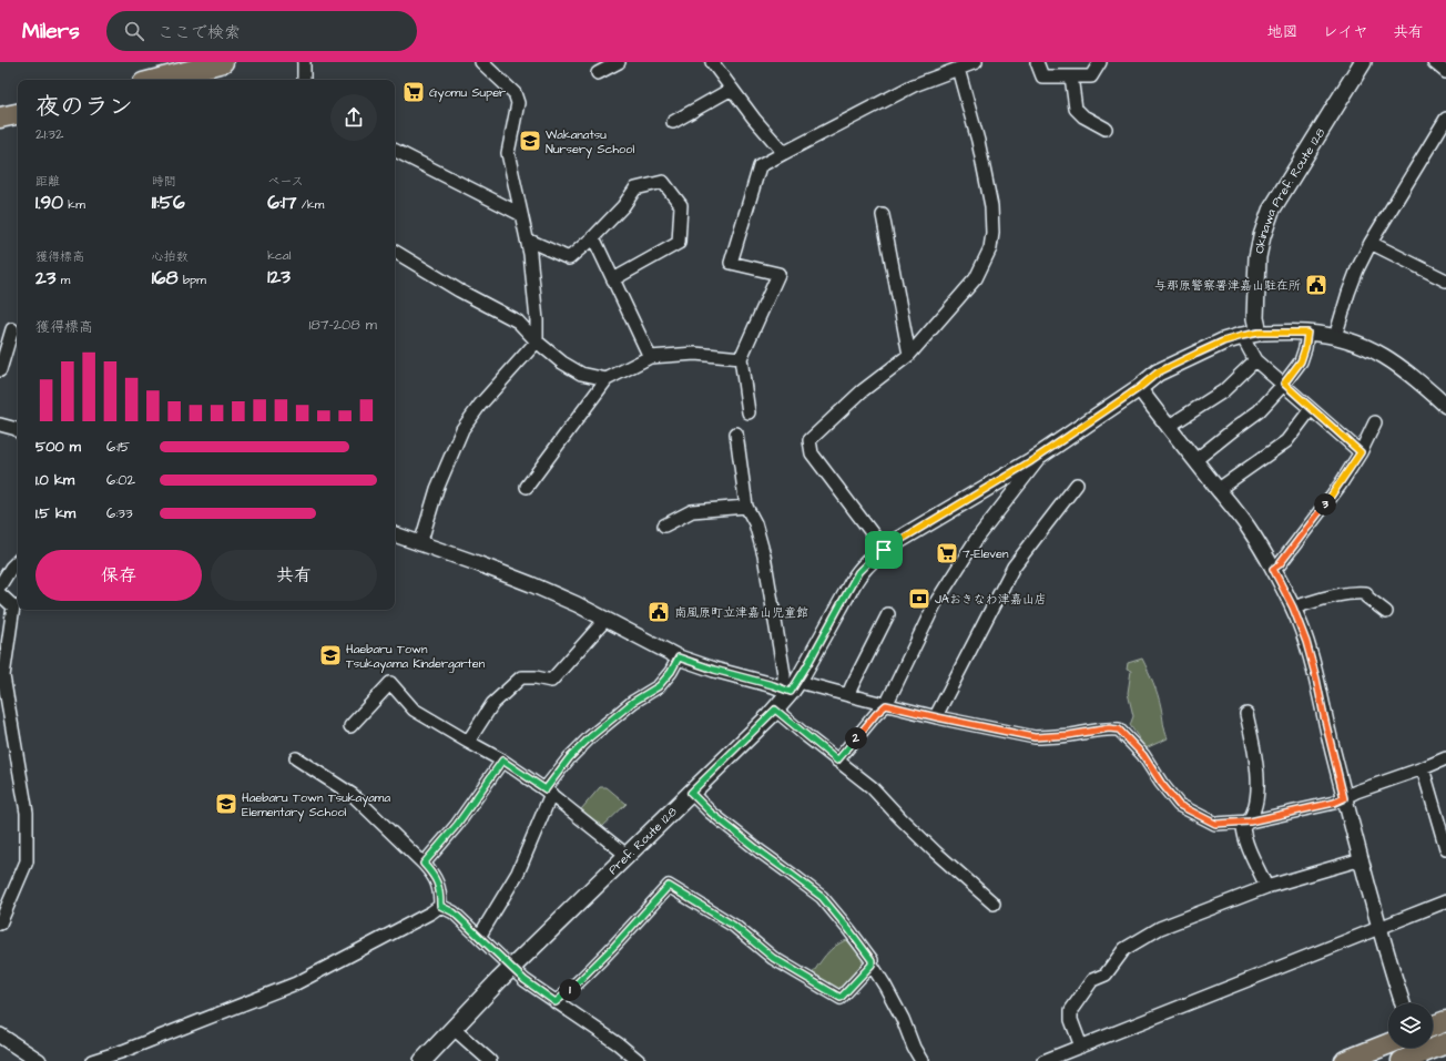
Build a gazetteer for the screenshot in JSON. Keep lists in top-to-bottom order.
{
  "streets": {
    "main road": ["Okinawa Pref. Route 128", "Pref. Route 128"]
  },
  "crossings": [
    ["Okinawa Pref. Route 128", "Pref. Route 128"]
  ],
  "places": {
    "supermarket": ["Gyomu Super", "7-Eleven"],
    "school or university": ["Wakanatsu Nursery School", "Haebaru Town Tsukayama Kindergarten", "Haebaru Town Tsukayama Elementary School"],
    "public building": ["与那原警察署津嘉山駐在所", "南風原町立津嘉山児童館"],
    "bank": ["JAおきなわ津嘉山店"]
  },
  "page": {
    "header": "Milers",
    "search": "ここで検索",
    "nav": ["地図", "レイヤ", "共有"],
    "heading": ["夜のラン", "21:32"],
    "stats": [
      ["距離", "1.90 km"],
      ["時間", "11:56"],
      ["ペース", "6:17 /km"],
      ["獲得標高", "23 m"],
      ["心拍数", "168 bpm"],
      ["kcal", "123"]
    ],
    "chart": ["獲得標高", "187–208 m"],
    "list": [
      {
        "name": "500 m",
        "note": "6:15"
      },
      {
        "name": "1.0 km",
        "note": "6:02"
      },
      {
        "name": "1.5 km",
        "note": "6:33"
      }
    ],
    "pins": ["3", "2", "1"],
    "buttons": ["保存", "共有"]
  }
}
